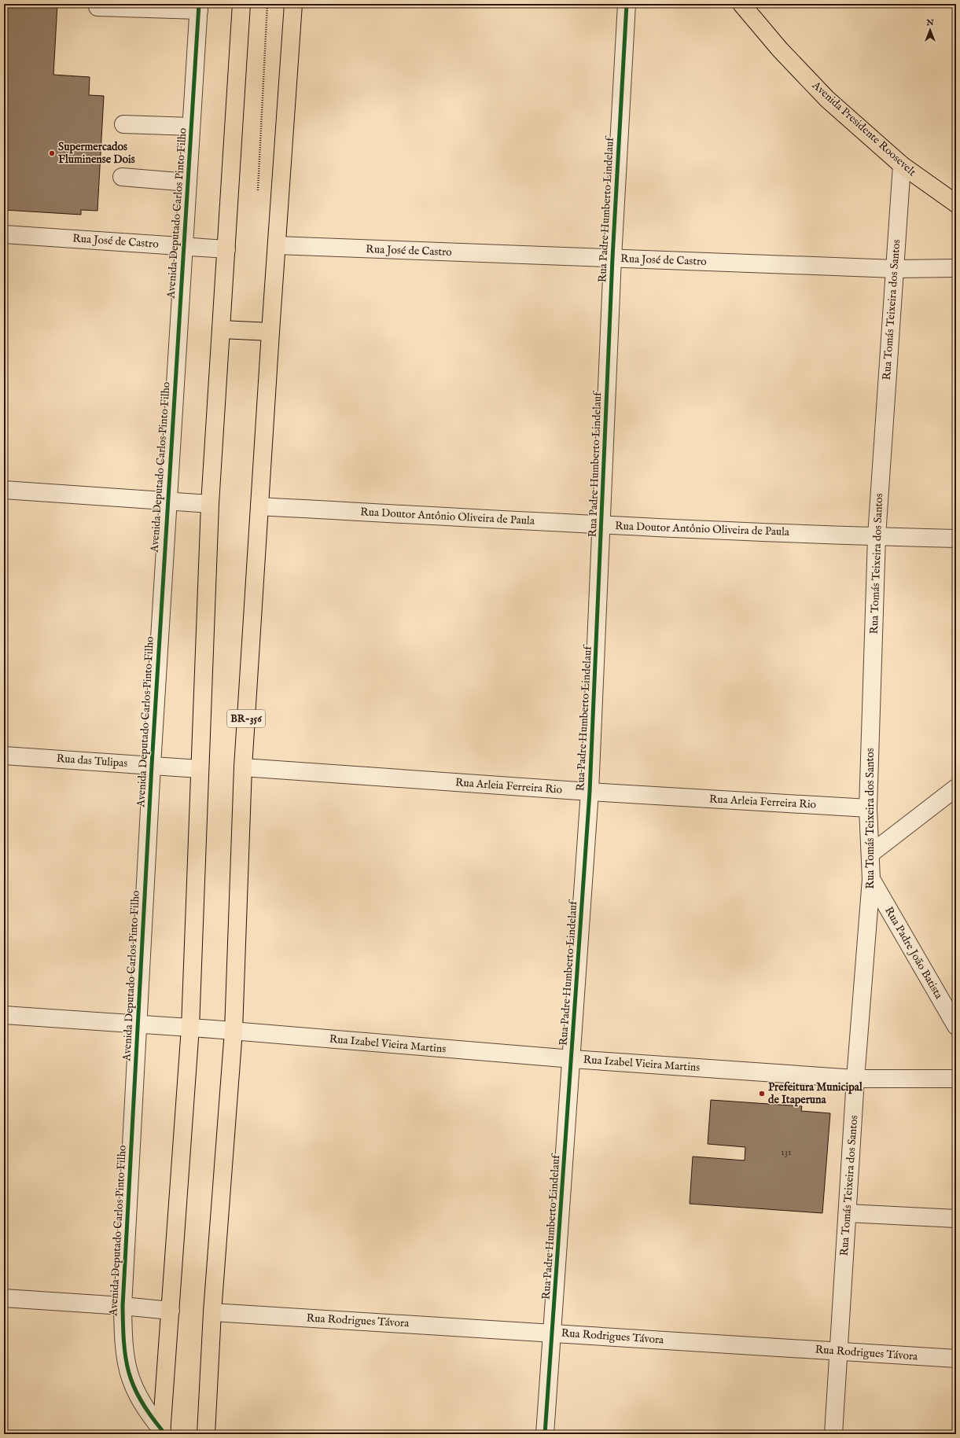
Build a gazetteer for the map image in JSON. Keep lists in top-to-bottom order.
{
  "streets": {
    "main road": ["Avenida Presidente Roosevelt", "Avenida Deputado Carlos Pinto Filho", "BR-356"],
    "street": [
      "Rua Padre Humberto Lindelauf",
      "Rua José de Castro",
      "Rua Tomás Teixeira dos Santos",
      "Rua Doutor Antônio Oliveira de Paula",
      "Rua das Tulipas",
      "Rua Arleia Ferreira Rio",
      "Rua Padre João Batista",
      "Rua Izabel Vieira Martins",
      "Rua Rodrigues Távora"
    ]
  },
  "crossings": [
    ["Avenida Presidente Roosevelt", "Rua Tomás Teixeira dos Santos"],
    ["Rua Padre Humberto Lindelauf", "Rua José de Castro"],
    ["Rua Padre Humberto Lindelauf", "Rua Doutor Antônio Oliveira de Paula"],
    ["Rua Padre Humberto Lindelauf", "Rua Arleia Ferreira Rio"],
    ["Rua Padre Humberto Lindelauf", "Rua Izabel Vieira Martins"],
    ["Rua Padre Humberto Lindelauf", "Rua Rodrigues Távora"],
    ["Avenida Deputado Carlos Pinto Filho", "Rua José de Castro"],
    ["Avenida Deputado Carlos Pinto Filho", "Rua das Tulipas"],
    ["Avenida Deputado Carlos Pinto Filho", "Rua Izabel Vieira Martins"],
    ["Rua José de Castro", "Rua Tomás Teixeira dos Santos"],
    ["Rua José de Castro", "BR-356"],
    ["Rua Tomás Teixeira dos Santos", "Rua Doutor Antônio Oliveira de Paula"],
    ["Rua Tomás Teixeira dos Santos", "Rua Arleia Ferreira Rio"],
    ["Rua Tomás Teixeira dos Santos", "Rua Padre João Batista"],
    ["Rua Tomás Teixeira dos Santos", "Rua Izabel Vieira Martins"],
    ["Rua Tomás Teixeira dos Santos", "Rua Rodrigues Távora"],
    ["Rua Doutor Antônio Oliveira de Paula", "BR-356"],
    ["BR-356", "Rua Arleia Ferreira Rio"],
    ["BR-356", "Rua Izabel Vieira Martins"],
    ["BR-356", "Rua Rodrigues Távora"]
  ],
  "places": ["Supermercados Fluminense Dois", "Prefeitura Municipal de Itaperuna"],
  "house_numbers": ["131"],
  "north": "top"
}
